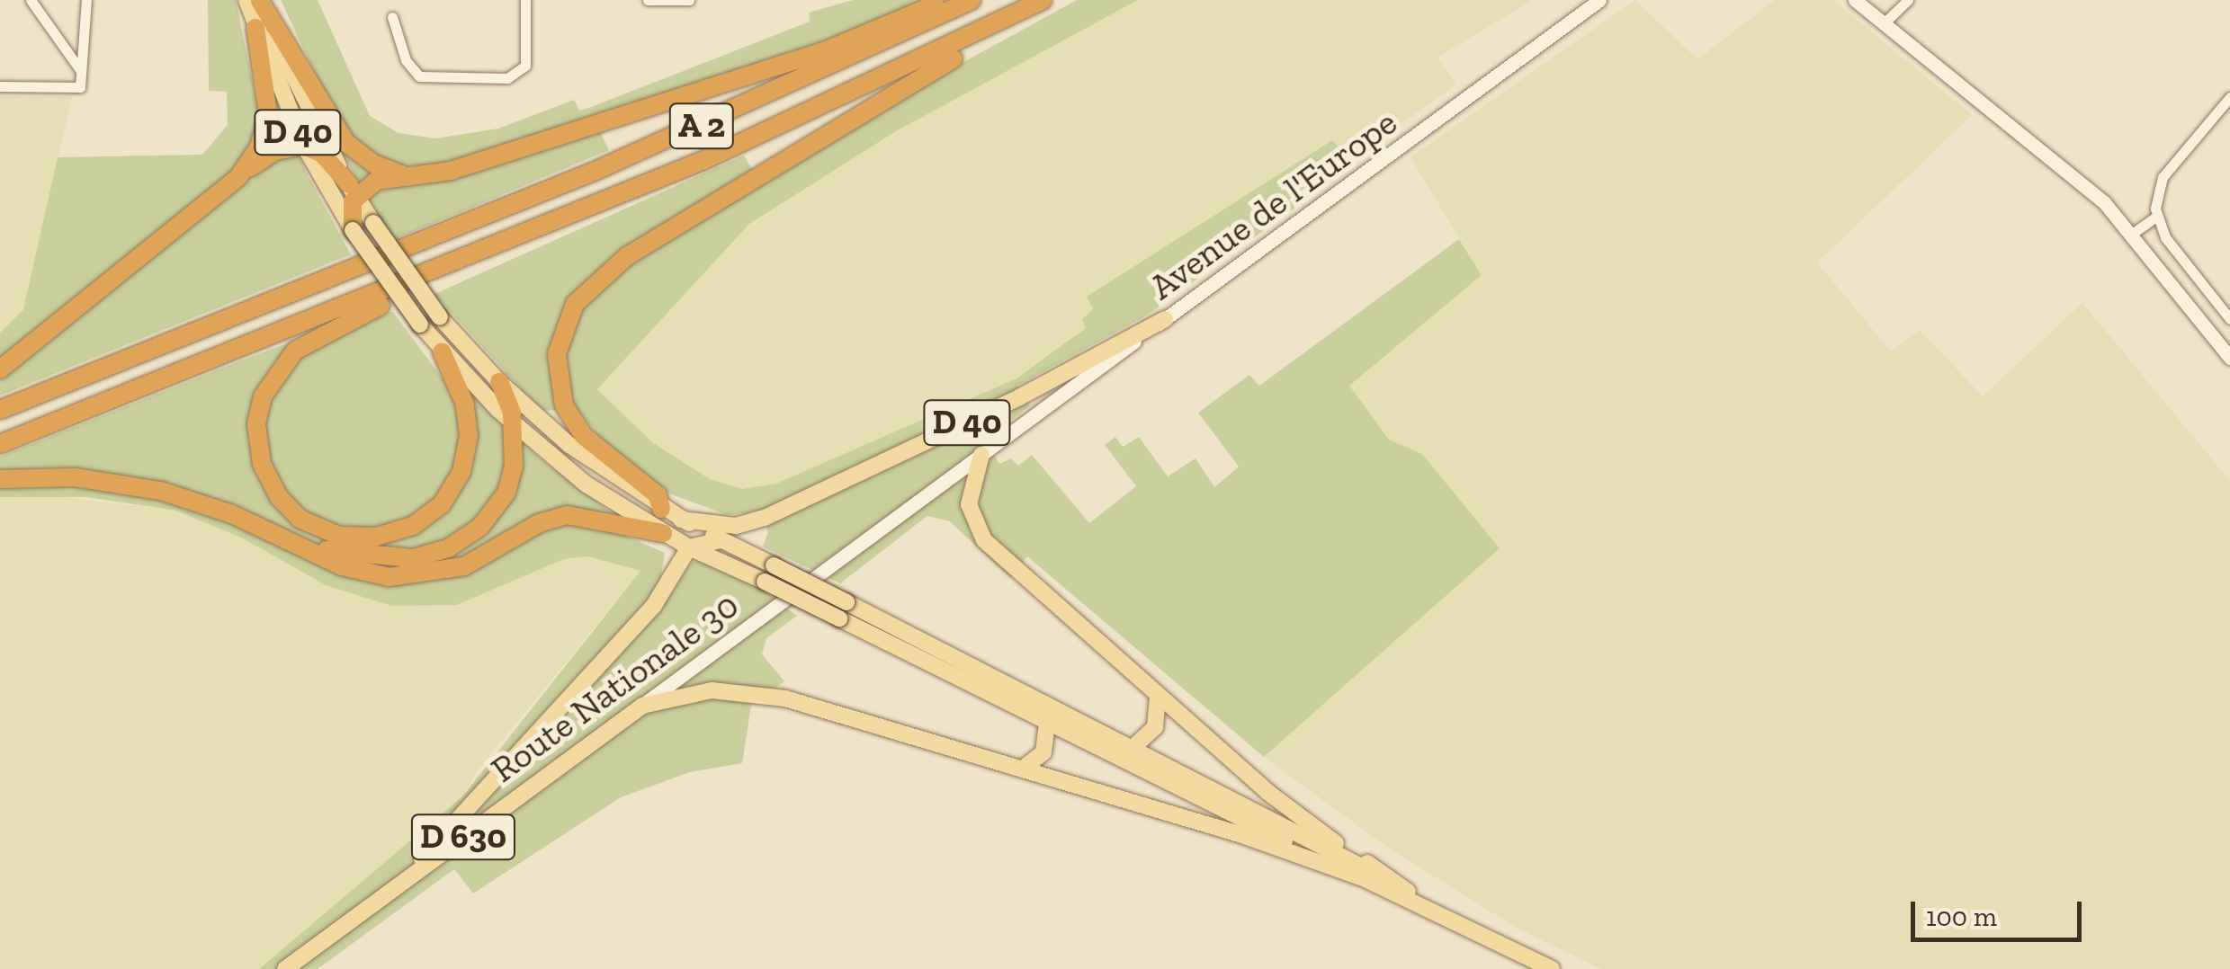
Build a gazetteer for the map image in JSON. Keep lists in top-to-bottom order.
{
  "streets": {
    "highway": ["A 2"],
    "main road": [
      "D 40",
      "Avenue de l'Europe",
      "Route Nationale 30",
      "D 630"
    ]
  },
  "crossings": [
    ["D 40", "Avenue de l'Europe"],
    ["D 40", "Route Nationale 30"],
    ["Avenue de l'Europe", "Route Nationale 30"]
  ],
  "scale_bar": "100 m"
}
